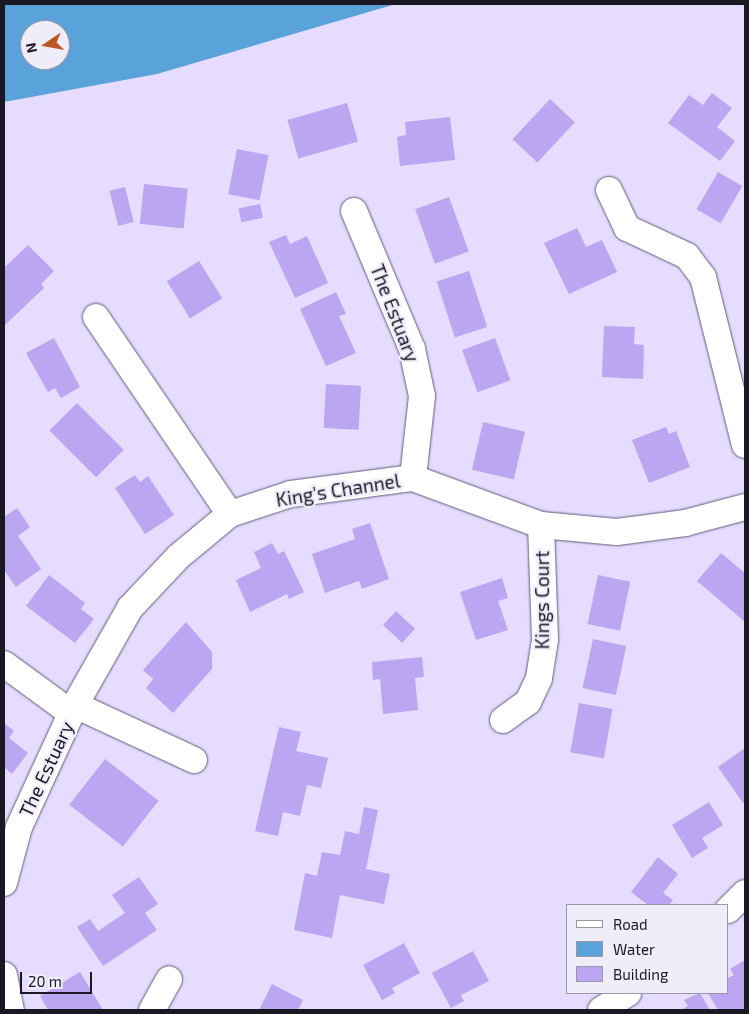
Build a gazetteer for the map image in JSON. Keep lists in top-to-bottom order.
{
  "streets": {
    "street": ["The Estuary", "King's Channel", "Kings Court"]
  },
  "crossings": [
    ["The Estuary", "King's Channel"],
    ["King's Channel", "Kings Court"]
  ],
  "legend": ["Road", "Water", "Building"],
  "scale_bar": "20 m",
  "north": "left"
}
